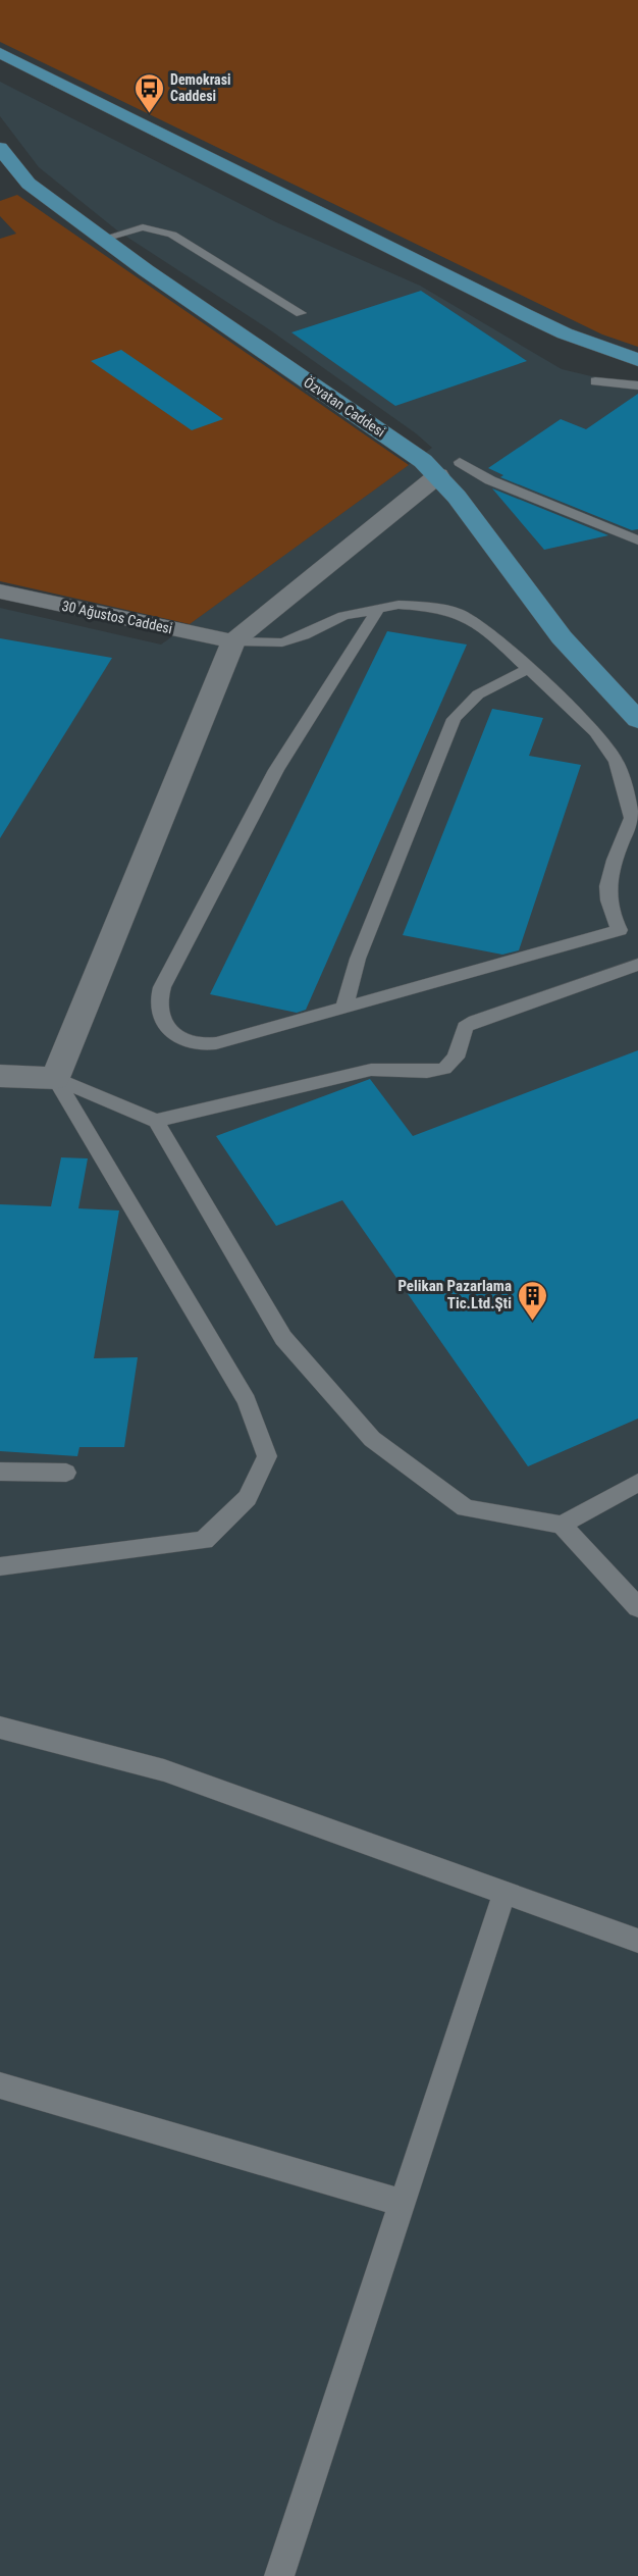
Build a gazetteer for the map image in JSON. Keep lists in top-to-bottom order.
{
  "streets": {
    "main road": ["Özvatan Caddesi"],
    "street": ["30 Ağustos Caddesi"]
  },
  "places": {
    "bus stop": ["Demokrasi Caddesi"],
    "building": ["Pelikan Pazarlama Tic.Ltd.Şti"]
  }
}
